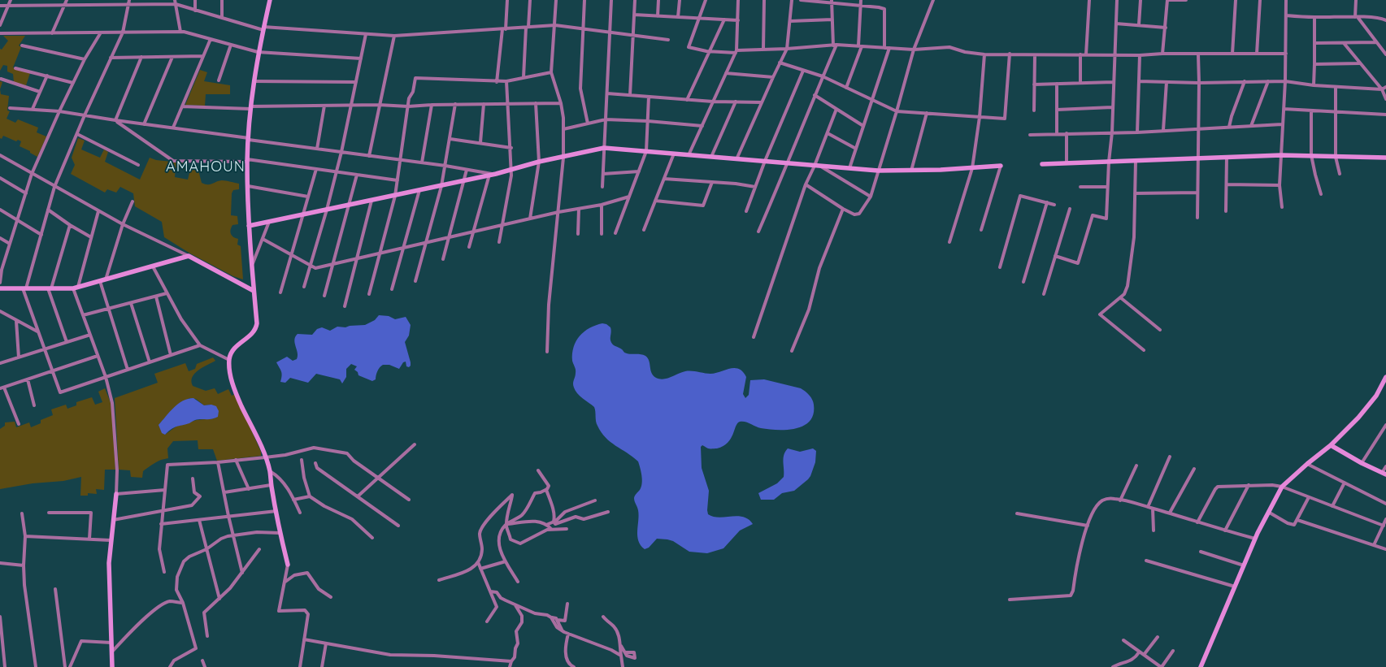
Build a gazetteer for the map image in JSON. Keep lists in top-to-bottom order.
{
  "districts": ["AMAHOUN"]
}
